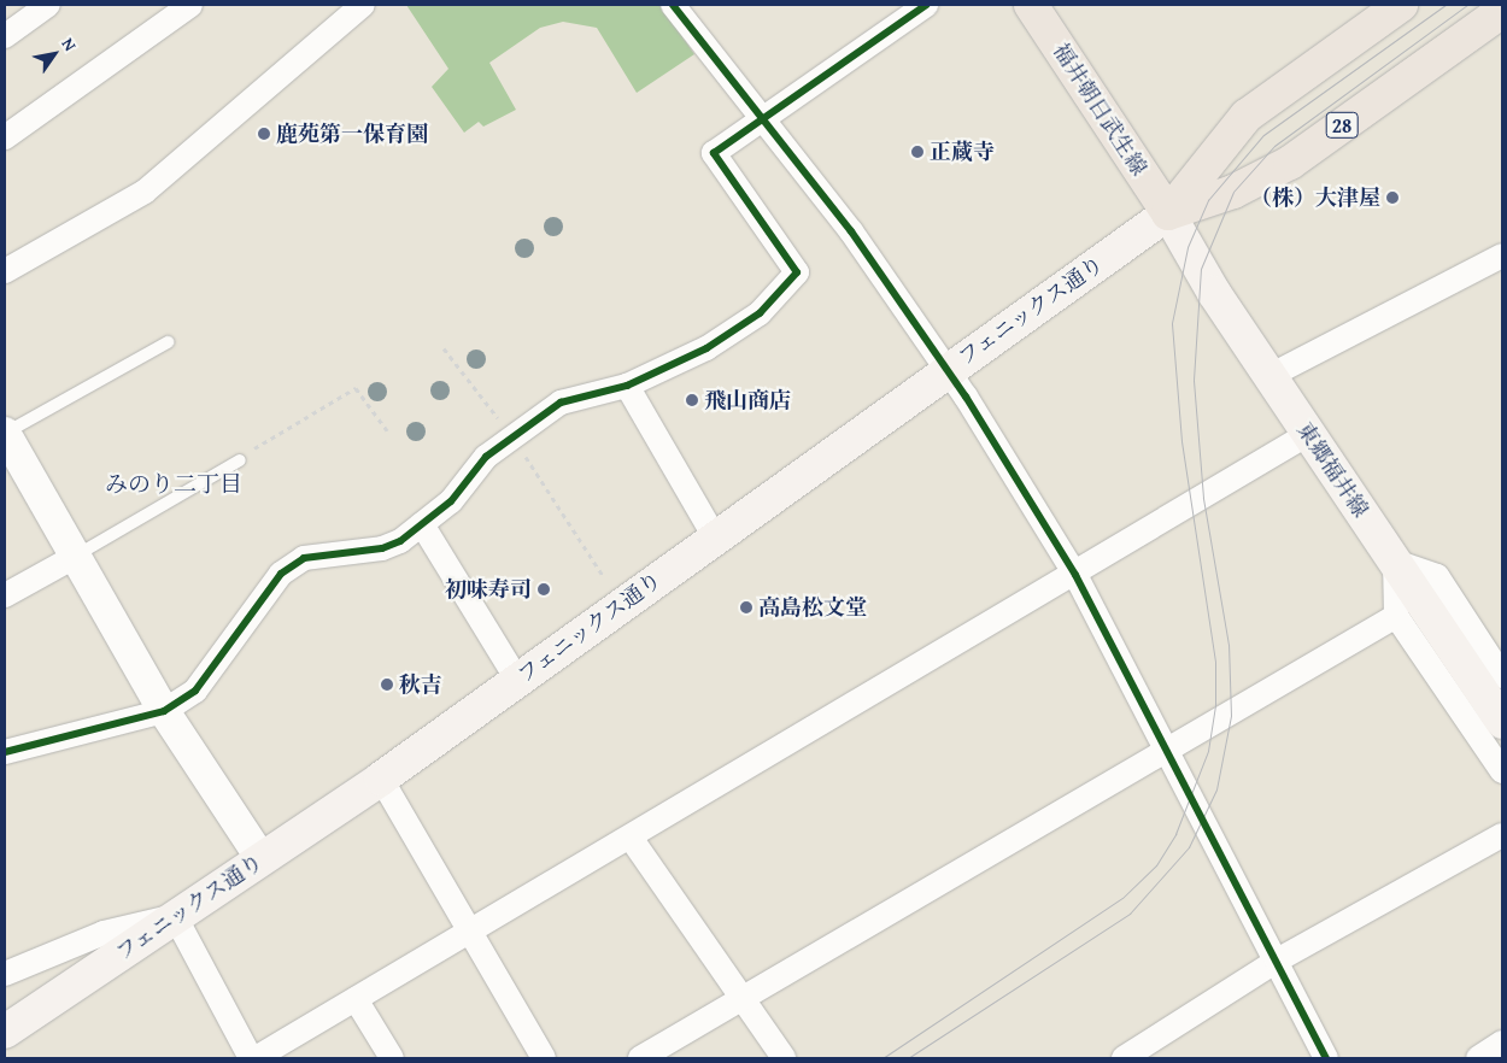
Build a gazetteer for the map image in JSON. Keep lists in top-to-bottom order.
{
  "streets": {
    "main road": [
      "福井朝日武生線",
      "28",
      "フェニックス通り",
      "東郷福井線"
    ]
  },
  "crossings": [
    ["福井朝日武生線", "フェニックス通り"],
    ["福井朝日武生線", "東郷福井線"],
    ["フェニックス通り", "東郷福井線"]
  ],
  "districts": ["みのり二丁目"],
  "places": [
    "鹿苑第一保育園",
    "正蔵寺",
    "（株）大津屋",
    "飛山商店",
    "初味寿司",
    "高島松文堂",
    "秋吉"
  ],
  "north": "top right"
}
